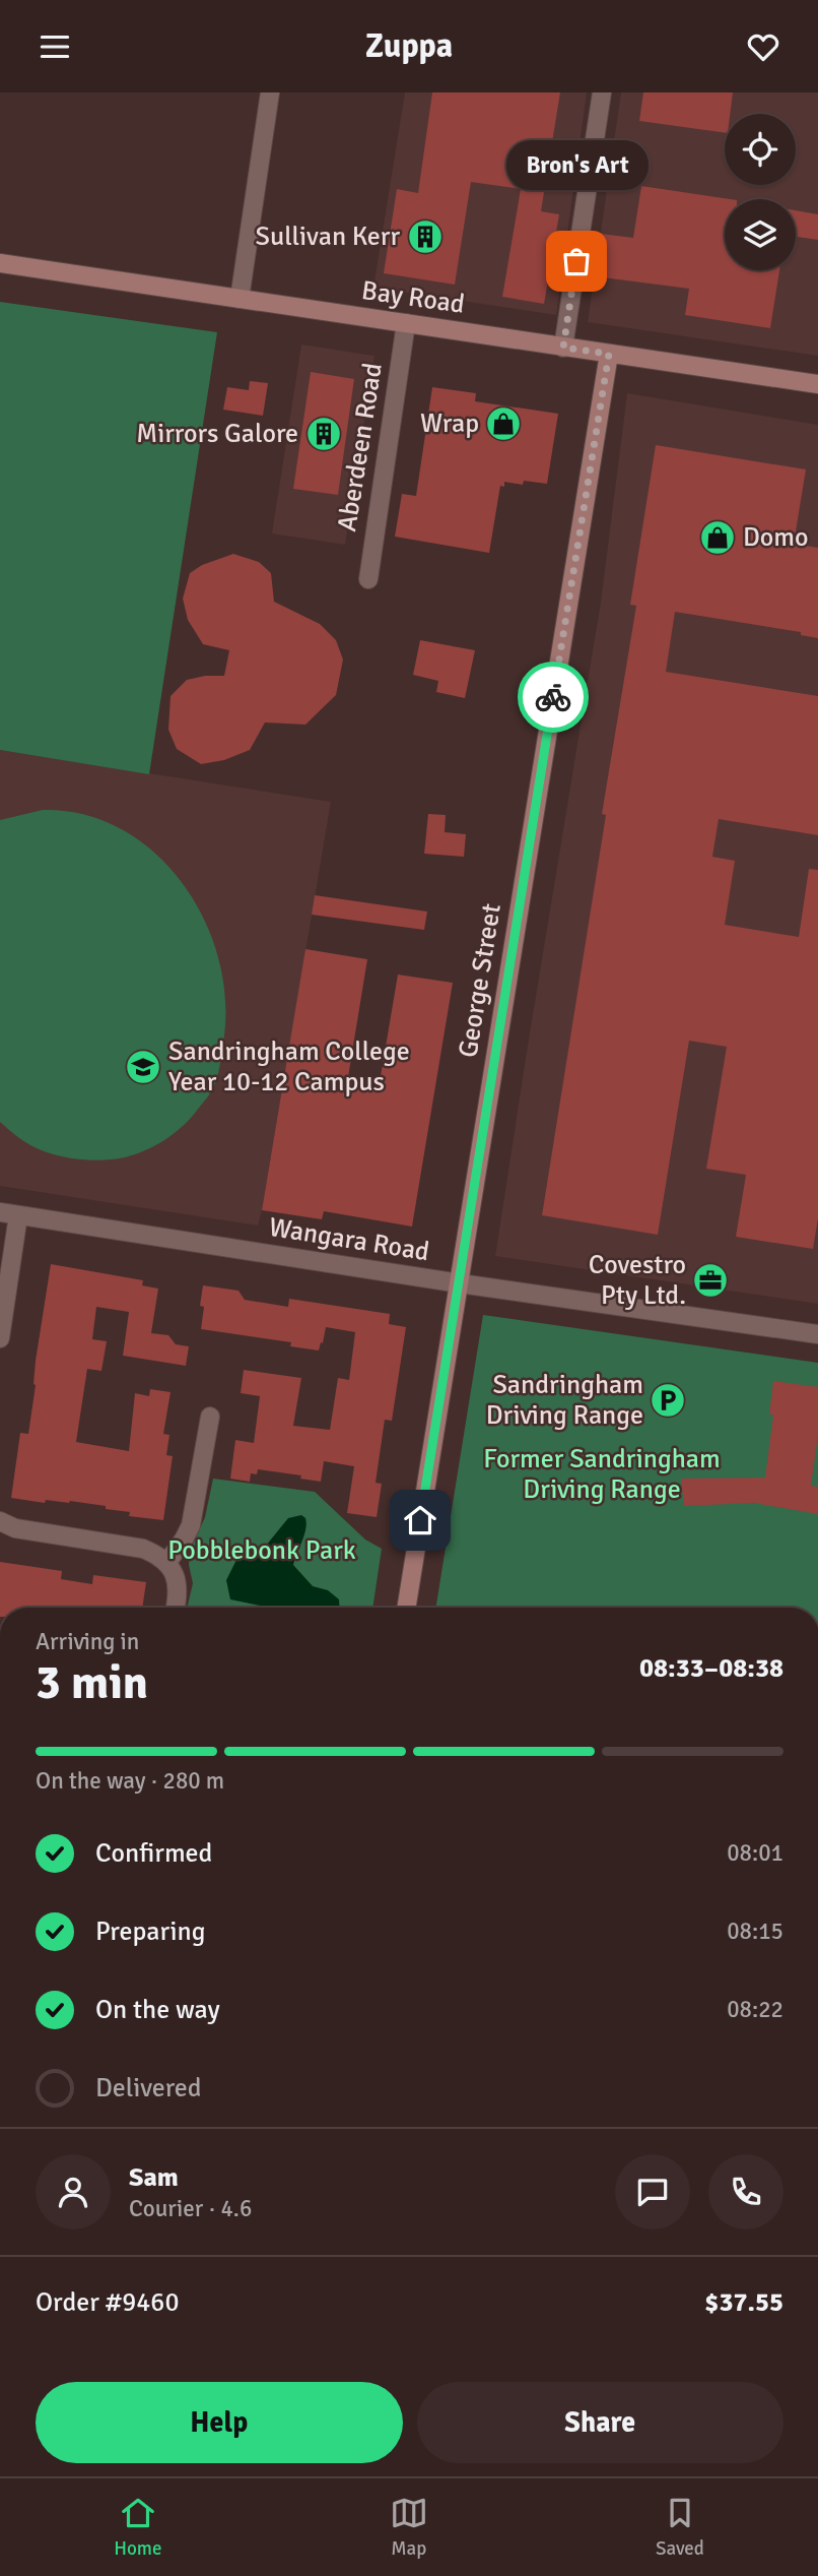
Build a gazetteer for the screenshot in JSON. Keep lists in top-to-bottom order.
{
  "streets": {
    "street": [
      "Bay Road",
      "Aberdeen Road",
      "George Street",
      "Wangara Road"
    ]
  },
  "crossings": [
    ["Bay Road", "Aberdeen Road"],
    ["Bay Road", "George Street"],
    ["George Street", "Wangara Road"]
  ],
  "parks": ["Former Sandringham Driving Range", "Pobblebonk Park"],
  "places": {
    "building": ["Sullivan Kerr", "Mirrors Galore"],
    "other": ["Bron's Art"],
    "shop": ["Wrap", "Domo"],
    "school or university": ["Sandringham College Year 10-12 Campus"],
    "office": ["Covestro Pty Ltd."],
    "parking": ["Sandringham Driving Range"]
  },
  "page": {
    "header": "Zuppa",
    "bubble": "Bron's Art",
    "heading": ["3 min", "Arriving in", "08:33–08:38"],
    "panel": [
      "Sam",
      "Courier · 4.6",
      "Order #9460",
      "$37.55"
    ],
    "bar": "On the way · 280 m",
    "list": [
      ["Confirmed", "08:01"],
      ["Preparing", "08:15"],
      ["On the way", "08:22"],
      "Delivered"
    ],
    "buttons": ["Help", "Share"],
    "tabs": ["Home", "Map", "Saved"]
  }
}
